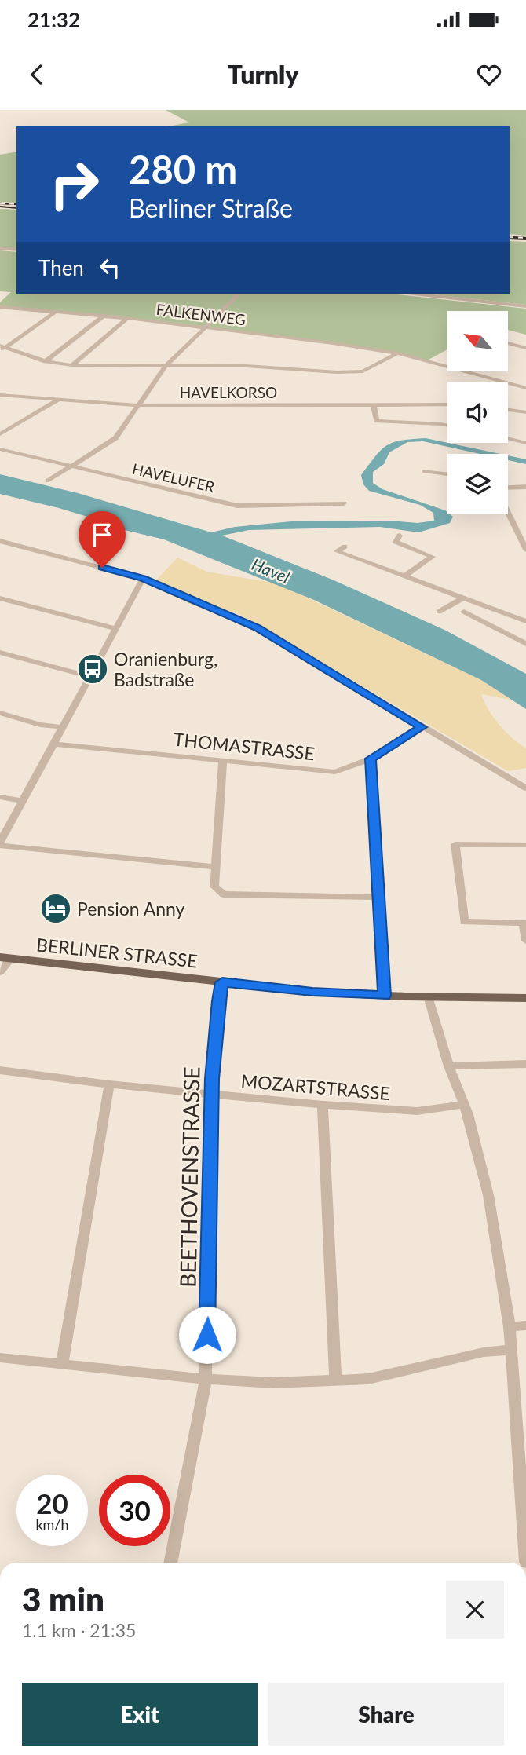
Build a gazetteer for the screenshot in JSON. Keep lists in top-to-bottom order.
{
  "streets": {
    "main road": ["BERLINER STRASSE"],
    "street": [
      "FALKENWEG",
      "HAVELKORSO",
      "HAVELUFER",
      "THOMASTRASSE",
      "MOZARTSTRASSE",
      "BEETHOVENSTRASSE"
    ]
  },
  "crossings": [
    ["BERLINER STRASSE", "BEETHOVENSTRASSE"],
    ["MOZARTSTRASSE", "BEETHOVENSTRASSE"]
  ],
  "water": ["Havel"],
  "places": {
    "bus stop": ["Oranienburg, Badstraße"],
    "hotel": ["Pension Anny"]
  },
  "north": "top left",
  "page": {
    "status": "21:32",
    "header": "Turnly",
    "turn": ["280 m", "Berliner Straße"],
    "then": "Then",
    "speed": "20 km/h",
    "limit": "30",
    "heading": ["3 min", "1.1 km · 21:35"],
    "buttons": ["Exit", "Share"]
  }
}
